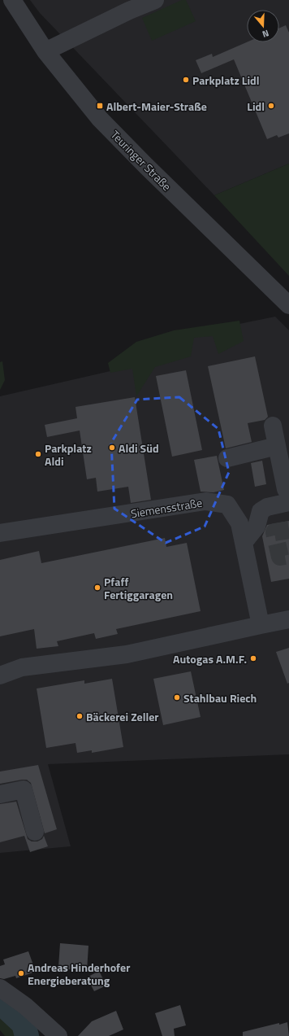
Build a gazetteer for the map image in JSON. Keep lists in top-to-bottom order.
{
  "streets": {
    "street": ["Teuringer Straße", "Siemensstraße"]
  },
  "places": {
    "other": [
      "Parkplatz Lidl",
      "Lidl",
      "Aldi Süd",
      "Parkplatz Aldi",
      "Pfaff Fertiggaragen",
      "Autogas A.M.F.",
      "Stahlbau Riech",
      "Bäckerei Zeller",
      "Andreas Hinderhofer Energieberatung"
    ],
    "transit": ["Albert-Maier-Straße"]
  },
  "north": "bottom"
}
